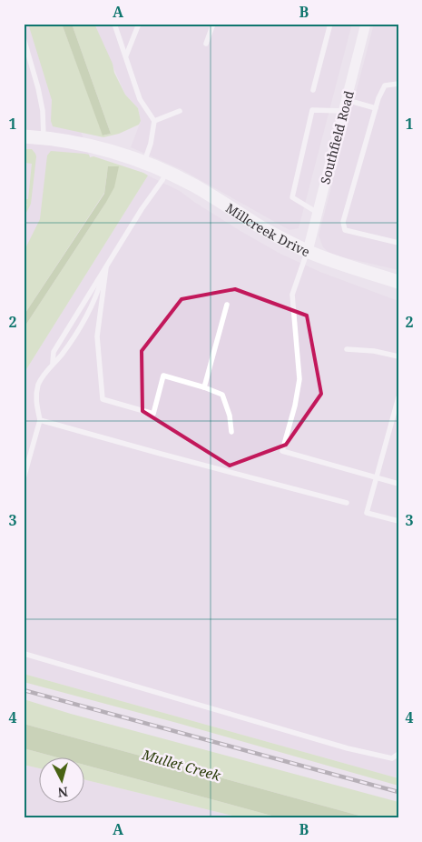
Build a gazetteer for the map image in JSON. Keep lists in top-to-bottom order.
{
  "streets": {
    "street": ["Southfield Road", "Millcreek Drive"]
  },
  "crossings": [
    ["Southfield Road", "Millcreek Drive"]
  ],
  "water": ["Mullet Creek"],
  "north": "bottom",
  "grid": {
    "columns": ["A", "B"],
    "rows": [
      "1",
      "2",
      "3",
      "4"
    ]
  }
}
